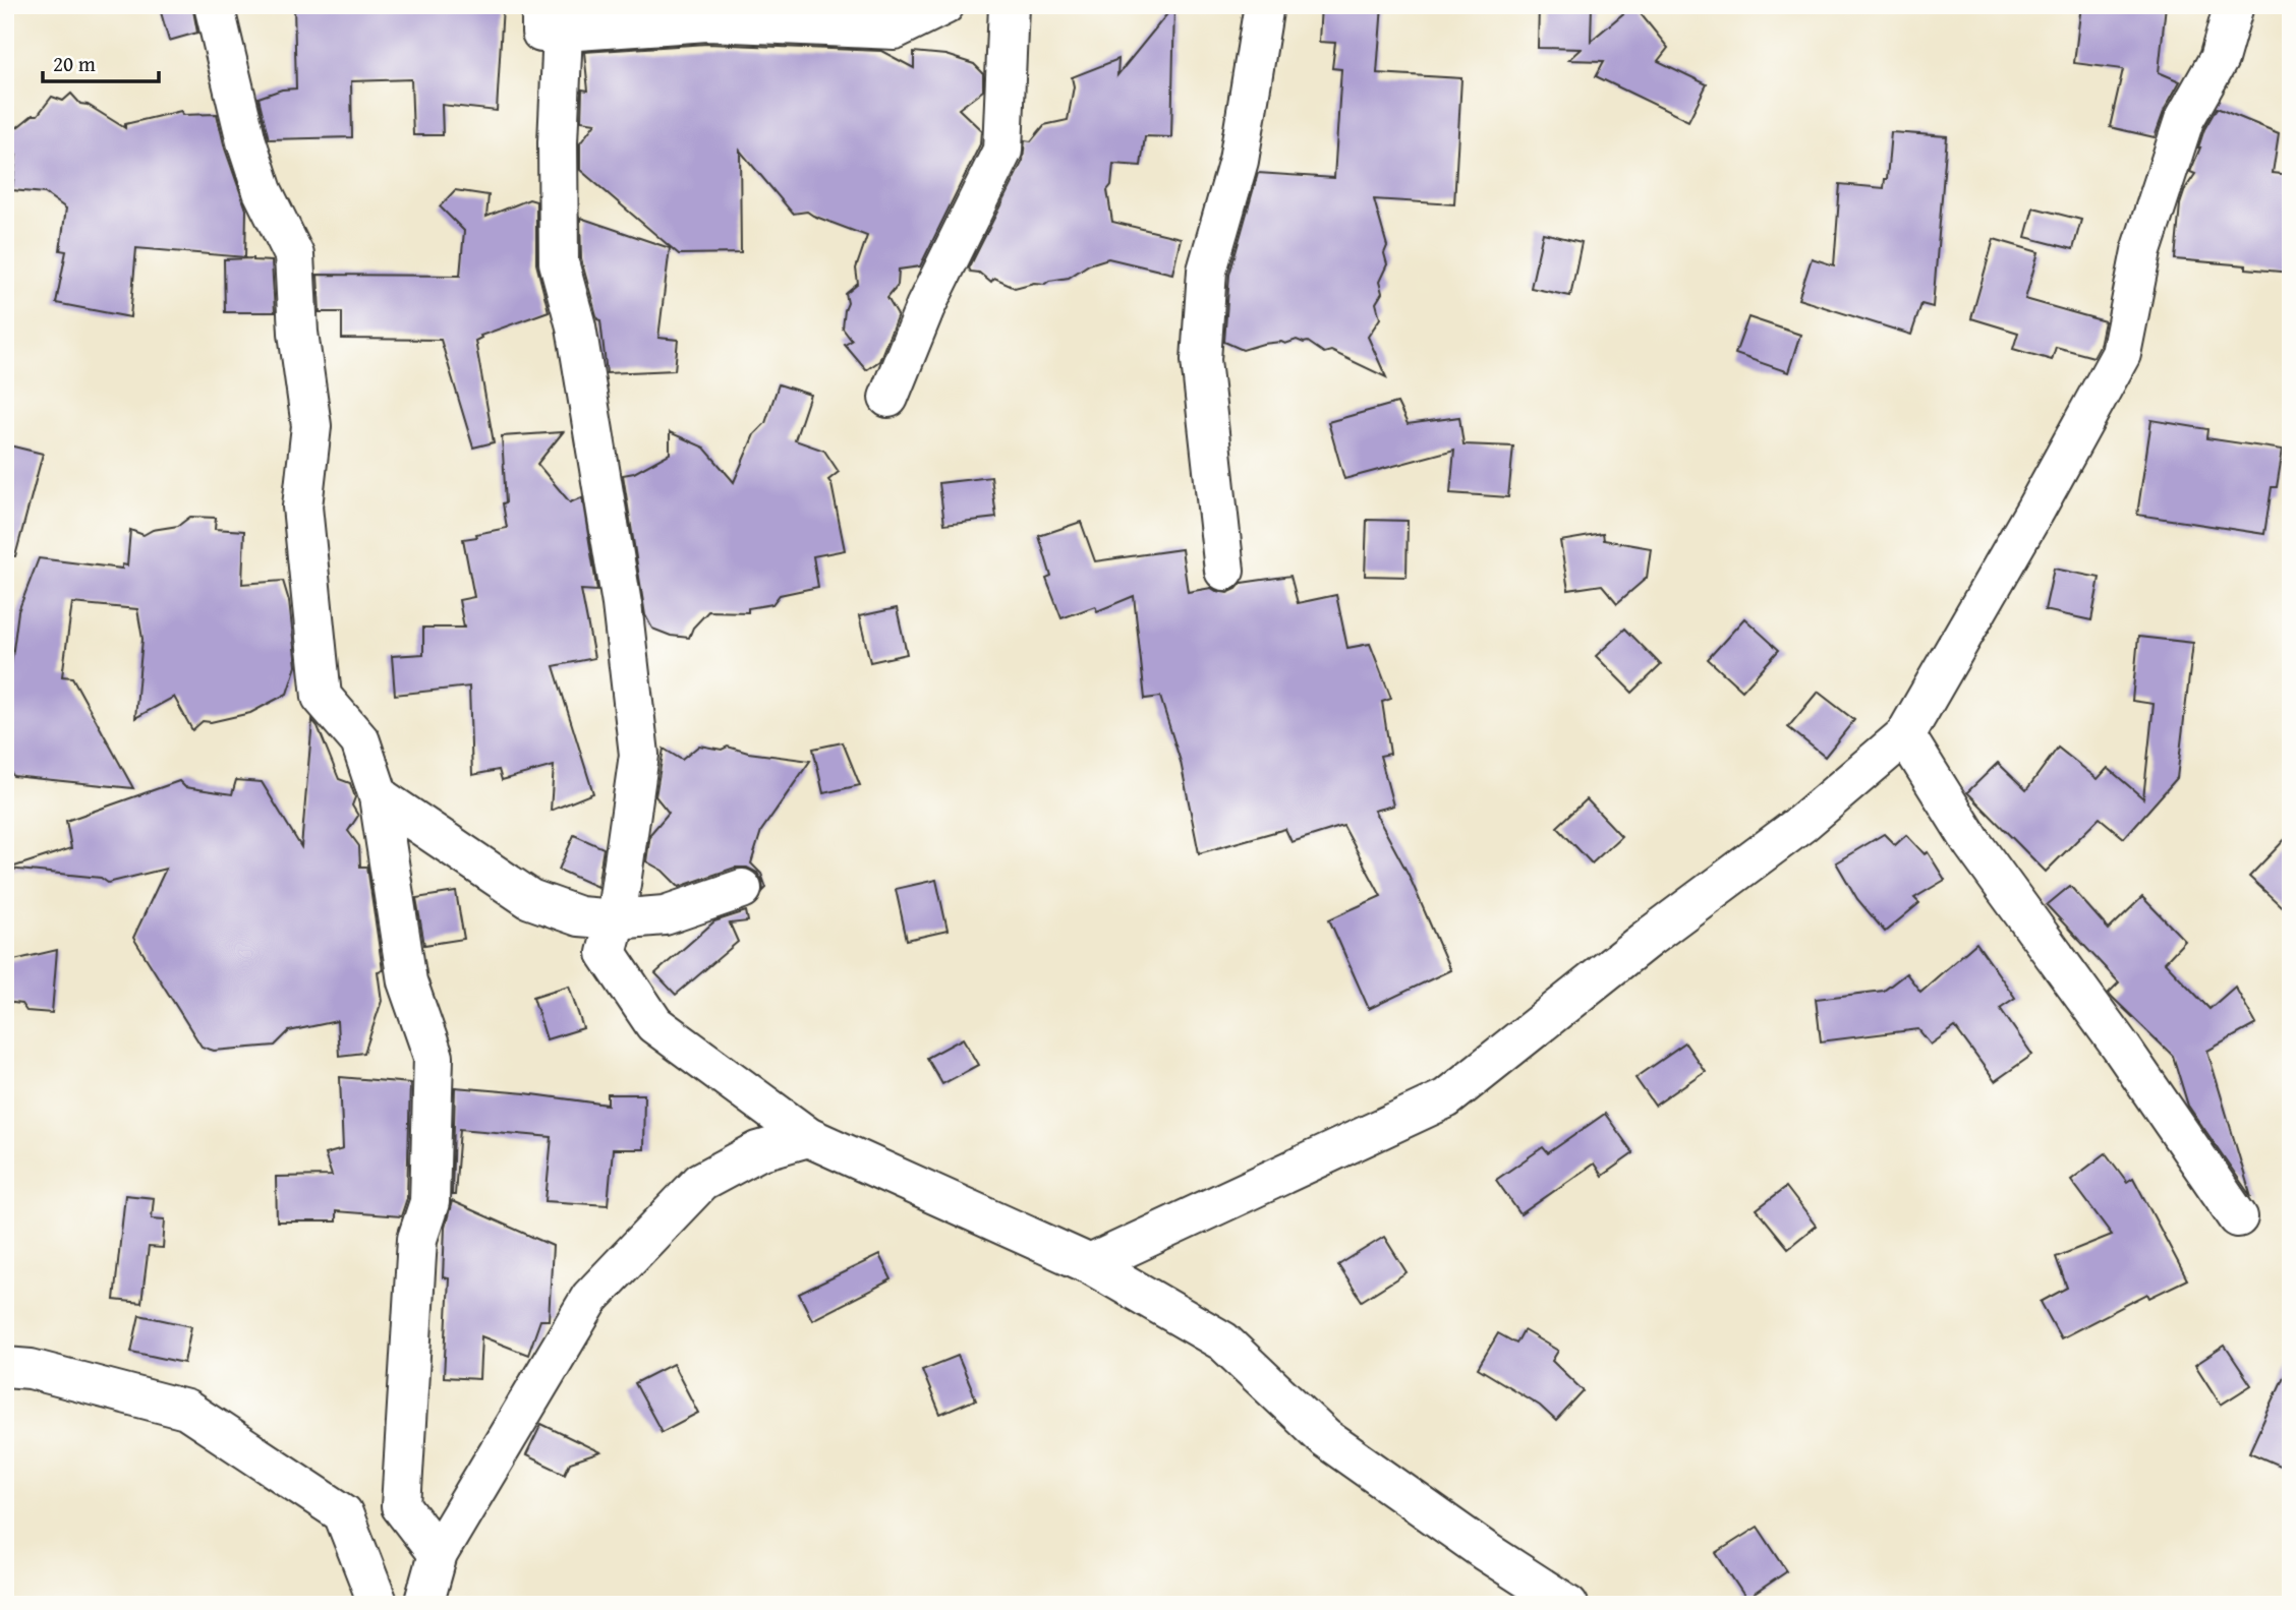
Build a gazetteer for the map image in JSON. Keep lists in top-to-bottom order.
{
  "scale_bar": "20 m"
}
